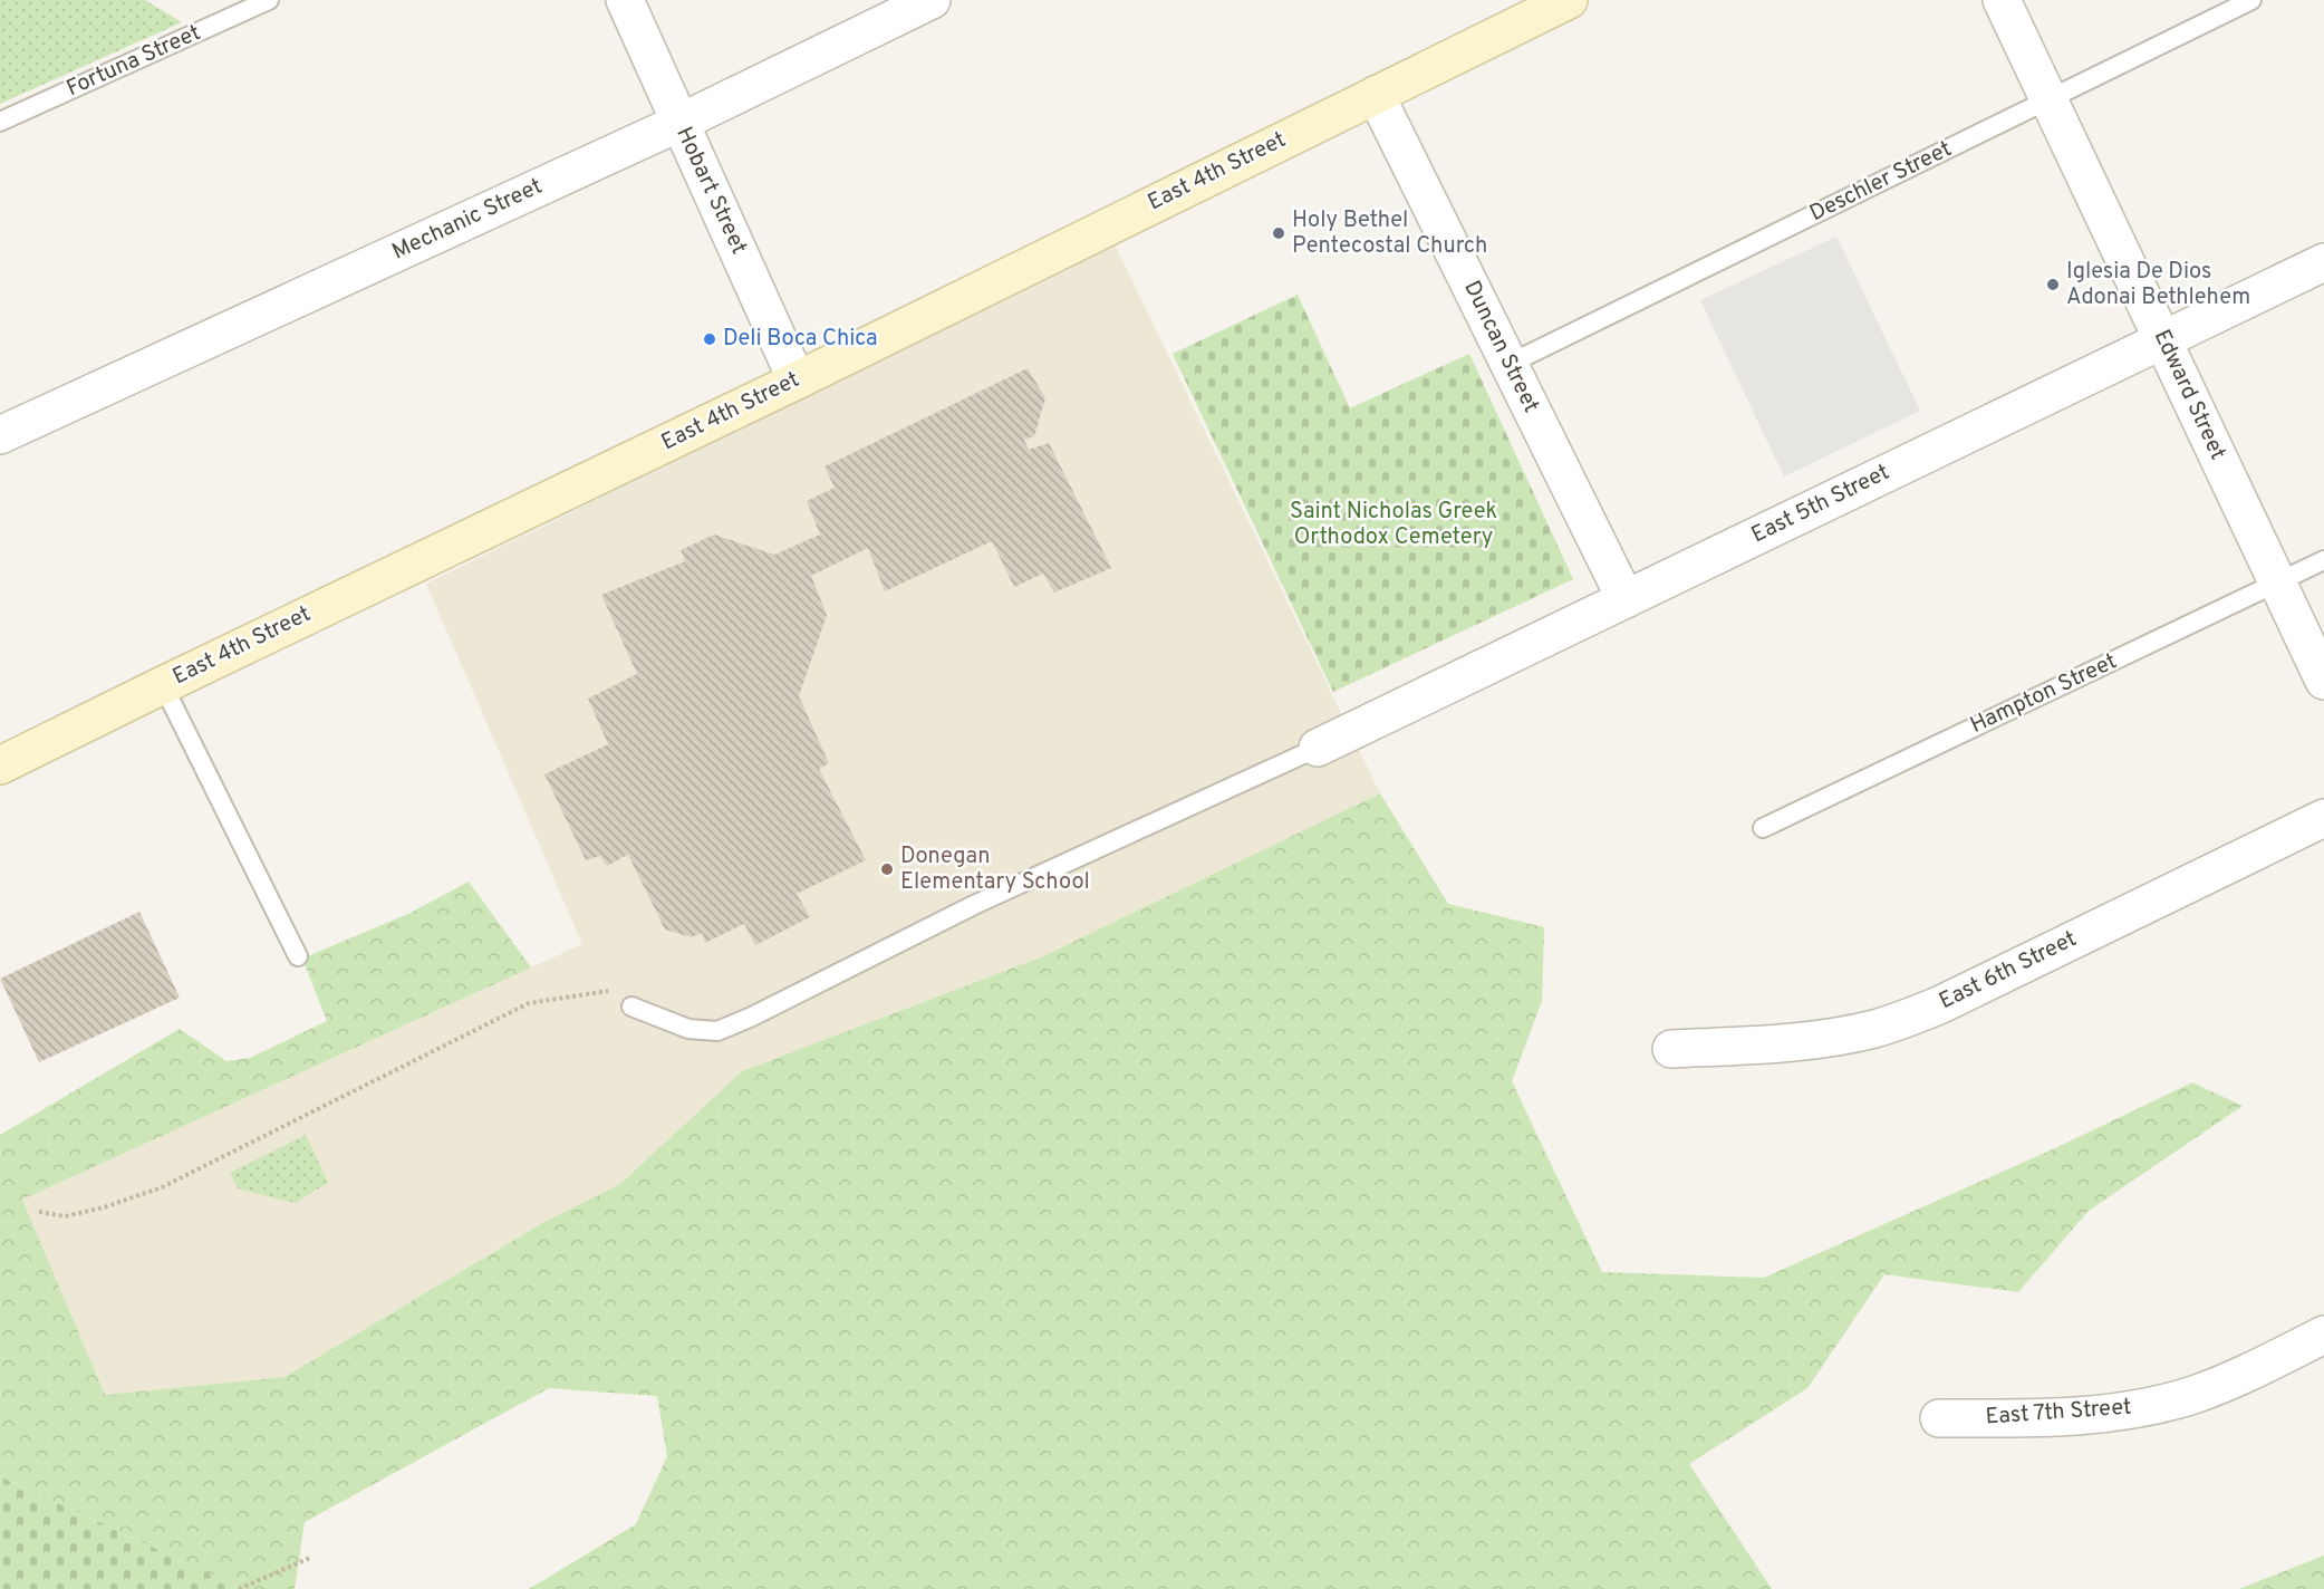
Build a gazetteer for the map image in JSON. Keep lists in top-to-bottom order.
{
  "streets": {
    "main road": ["East 4th Street"],
    "street": [
      "Hobart Street",
      "Mechanic Street",
      "Duncan Street",
      "Edward Street",
      "East 5th Street",
      "East 6th Street",
      "East 7th Street"
    ],
    "lane": ["Fortuna Street", "Deschler Street", "Hampton Street"]
  },
  "crossings": [
    ["East 4th Street", "Hobart Street"],
    ["East 4th Street", "Duncan Street"],
    ["Deschler Street", "Duncan Street"],
    ["Deschler Street", "Edward Street"],
    ["Hobart Street", "Mechanic Street"],
    ["Duncan Street", "East 5th Street"],
    ["Edward Street", "East 5th Street"],
    ["Edward Street", "Hampton Street"]
  ],
  "parks": ["Saint Nicholas Greek Orthodox Cemetery"],
  "places": [
    "Holy Bethel Pentecostal Church",
    "Iglesia De Dios Adonai Bethlehem",
    "Deli Boca Chica",
    "Donegan Elementary School"
  ]
}
